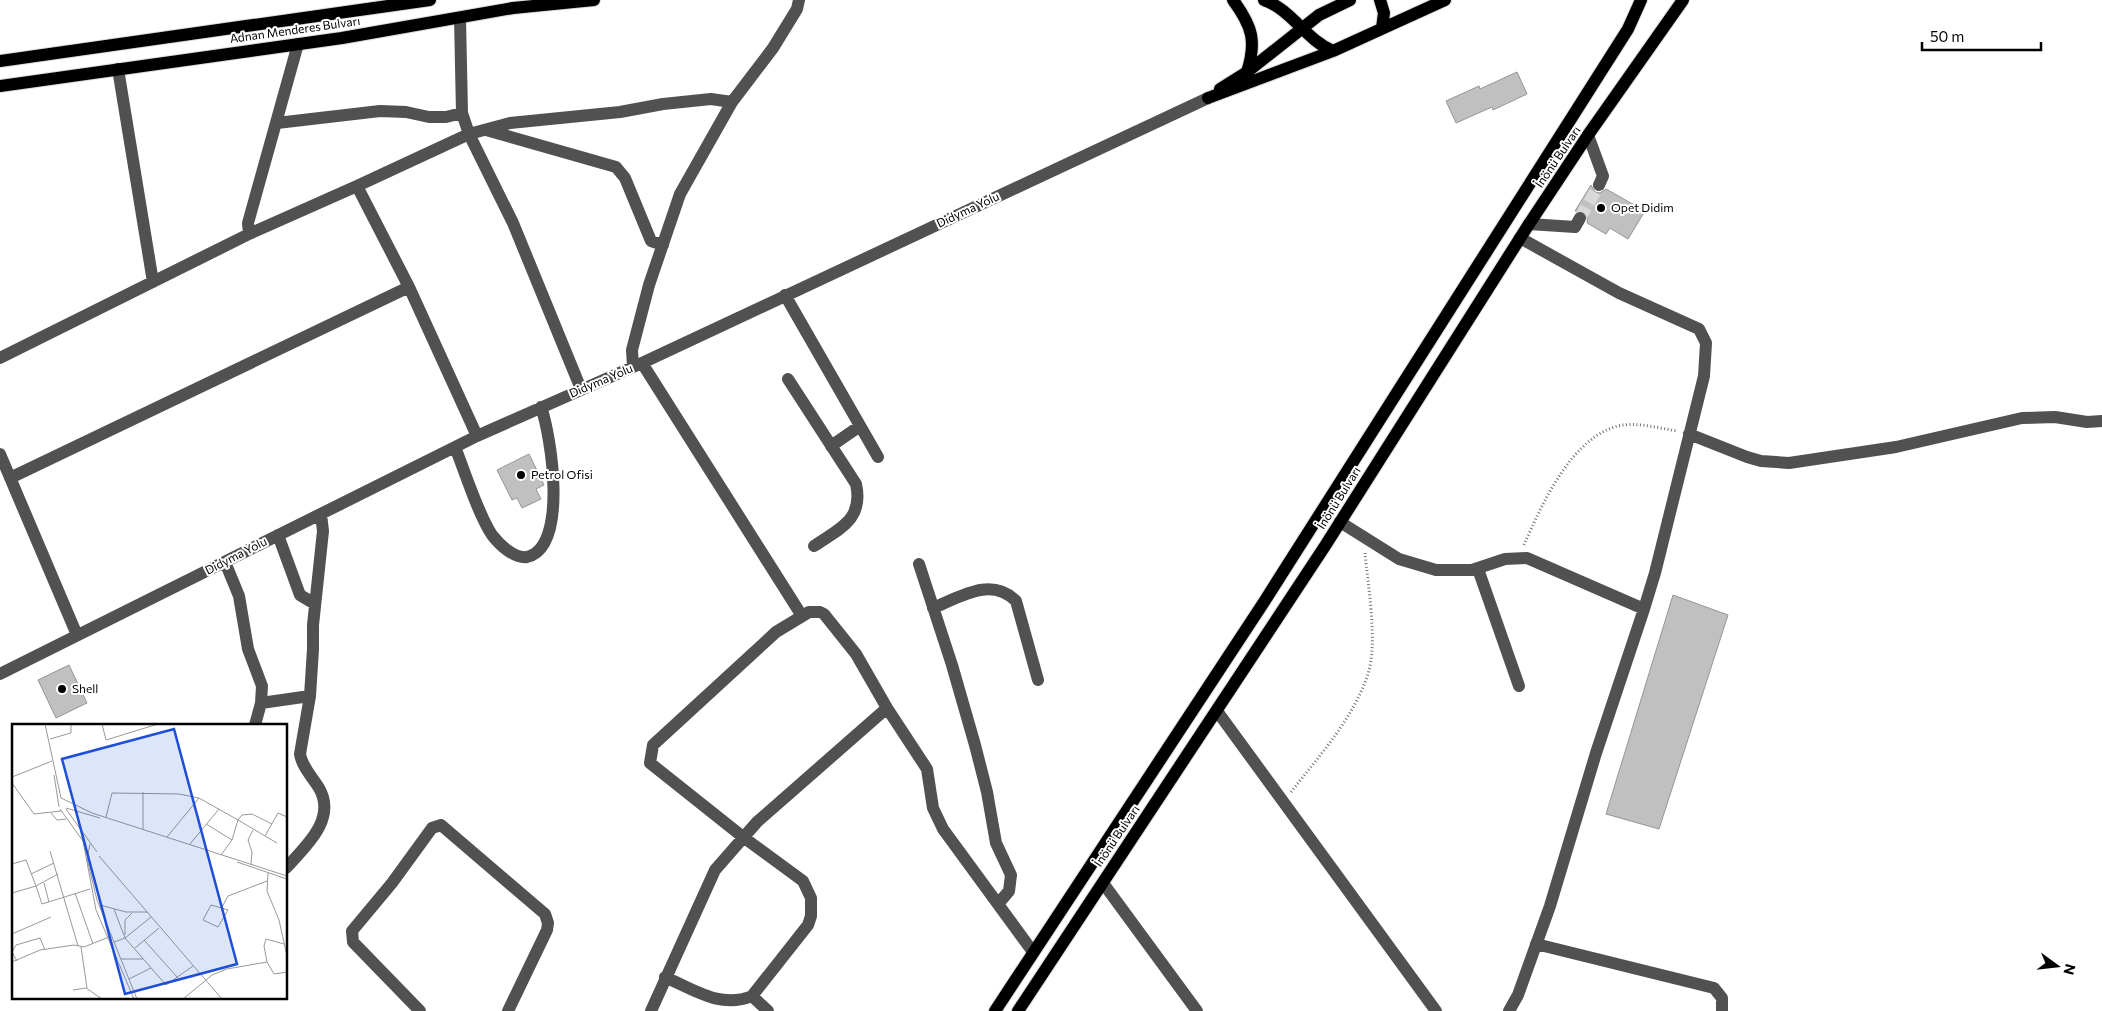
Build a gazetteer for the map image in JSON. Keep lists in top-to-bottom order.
{
  "streets": {
    "main road": ["Adnan Menderes Bulvarı", "İnönü Bulvarı"],
    "street": ["Didyma Yolu"]
  },
  "places": ["Opet Didim", "Petrol Ofisi", "Shell"],
  "scale_bar": "50 m",
  "north": "right"
}
